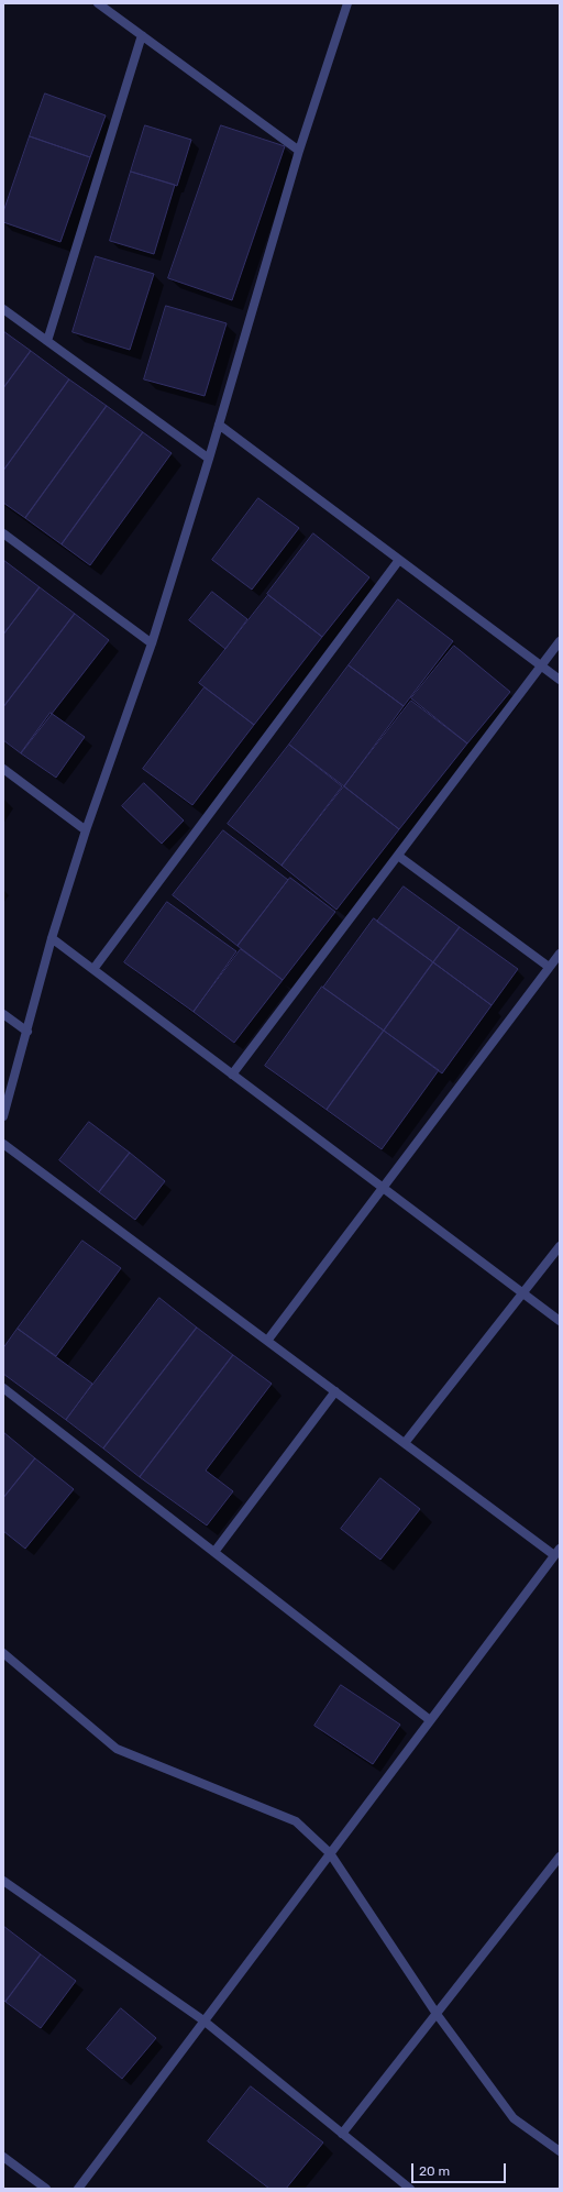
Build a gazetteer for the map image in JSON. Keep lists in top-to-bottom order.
{
  "scale_bar": "20 m"
}
